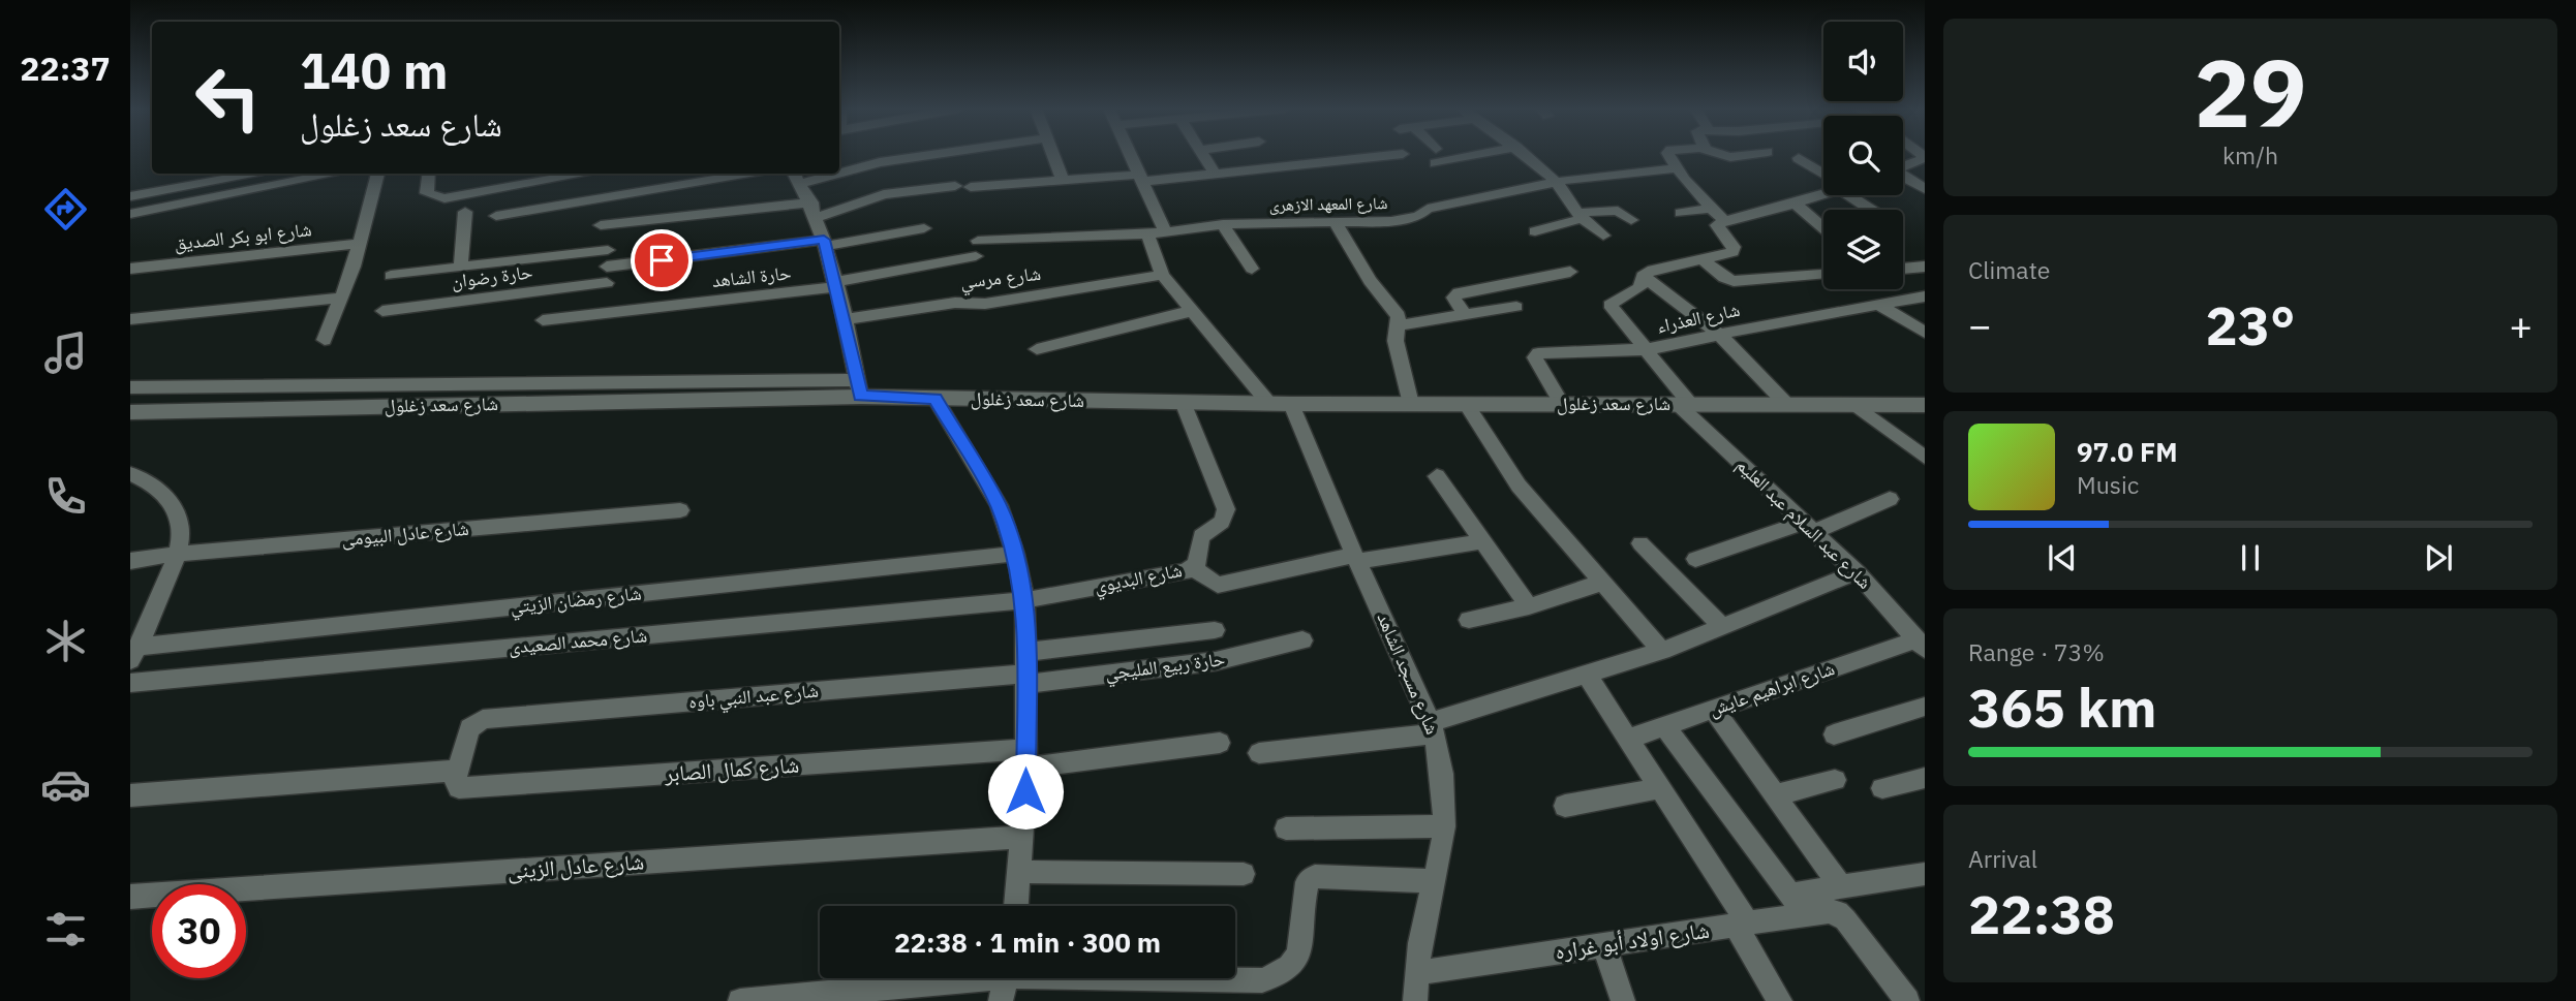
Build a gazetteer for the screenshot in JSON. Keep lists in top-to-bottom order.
{
  "streets": {
    "street": [
      "شارع المعهد الازهرى",
      "شارع ابو بكر الصديق",
      "حارة رضوان",
      "حارة الشاهد",
      "شارع مرسي",
      "شارع العذراء",
      "شارع سعد زغلول",
      "شارع عبد السلام عبد العليم",
      "شارع عادل البيومى",
      "شارع البديوي",
      "شارع رمضان الزيتي",
      "شارع محمد الصعيدى",
      "حارة ربيع المليجي",
      "شارع مسجد الشاهد",
      "شارع ابراهيم عايش",
      "شارع عبد النبي باوه",
      "شارع كمال الصابر",
      "شارع عادل الزينى",
      "شارع اولاد أبو غراره"
    ]
  },
  "crossings": [
    ["شارع المعهد الازهرى", "حارة الشاهد"],
    ["شارع العذراء", "شارع سعد زغلول"],
    ["شارع العذراء", "شارع عبد السلام عبد العليم"],
    ["شارع سعد زغلول", "شارع عبد السلام عبد العليم"],
    ["شارع سعد زغلول", "شارع البديوي"],
    ["شارع سعد زغلول", "شارع مسجد الشاهد"],
    ["شارع عبد السلام عبد العليم", "شارع ابراهيم عايش"],
    ["شارع البديوي", "شارع محمد الصعيدى"],
    ["حارة ربيع المليجي", "شارع عبد النبي باوه"],
    ["شارع مسجد الشاهد", "شارع اولاد أبو غراره"],
    ["شارع عبد النبي باوه", "شارع كمال الصابر"]
  ],
  "page": {
    "tabs": "22:37",
    "tile": [
      ["29", "km/h"],
      "Climate",
      ["Range · 73%", "365 km"],
      ["Arrival", "22:38"]
    ],
    "turn": ["140 m", "شارع سعد زغلول"],
    "heat": ["−", "23°", "+"],
    "song": ["97.0 FM", "Music"],
    "limit": "30",
    "trip": "22:38 · 1 min · 300 m"
  }
}
